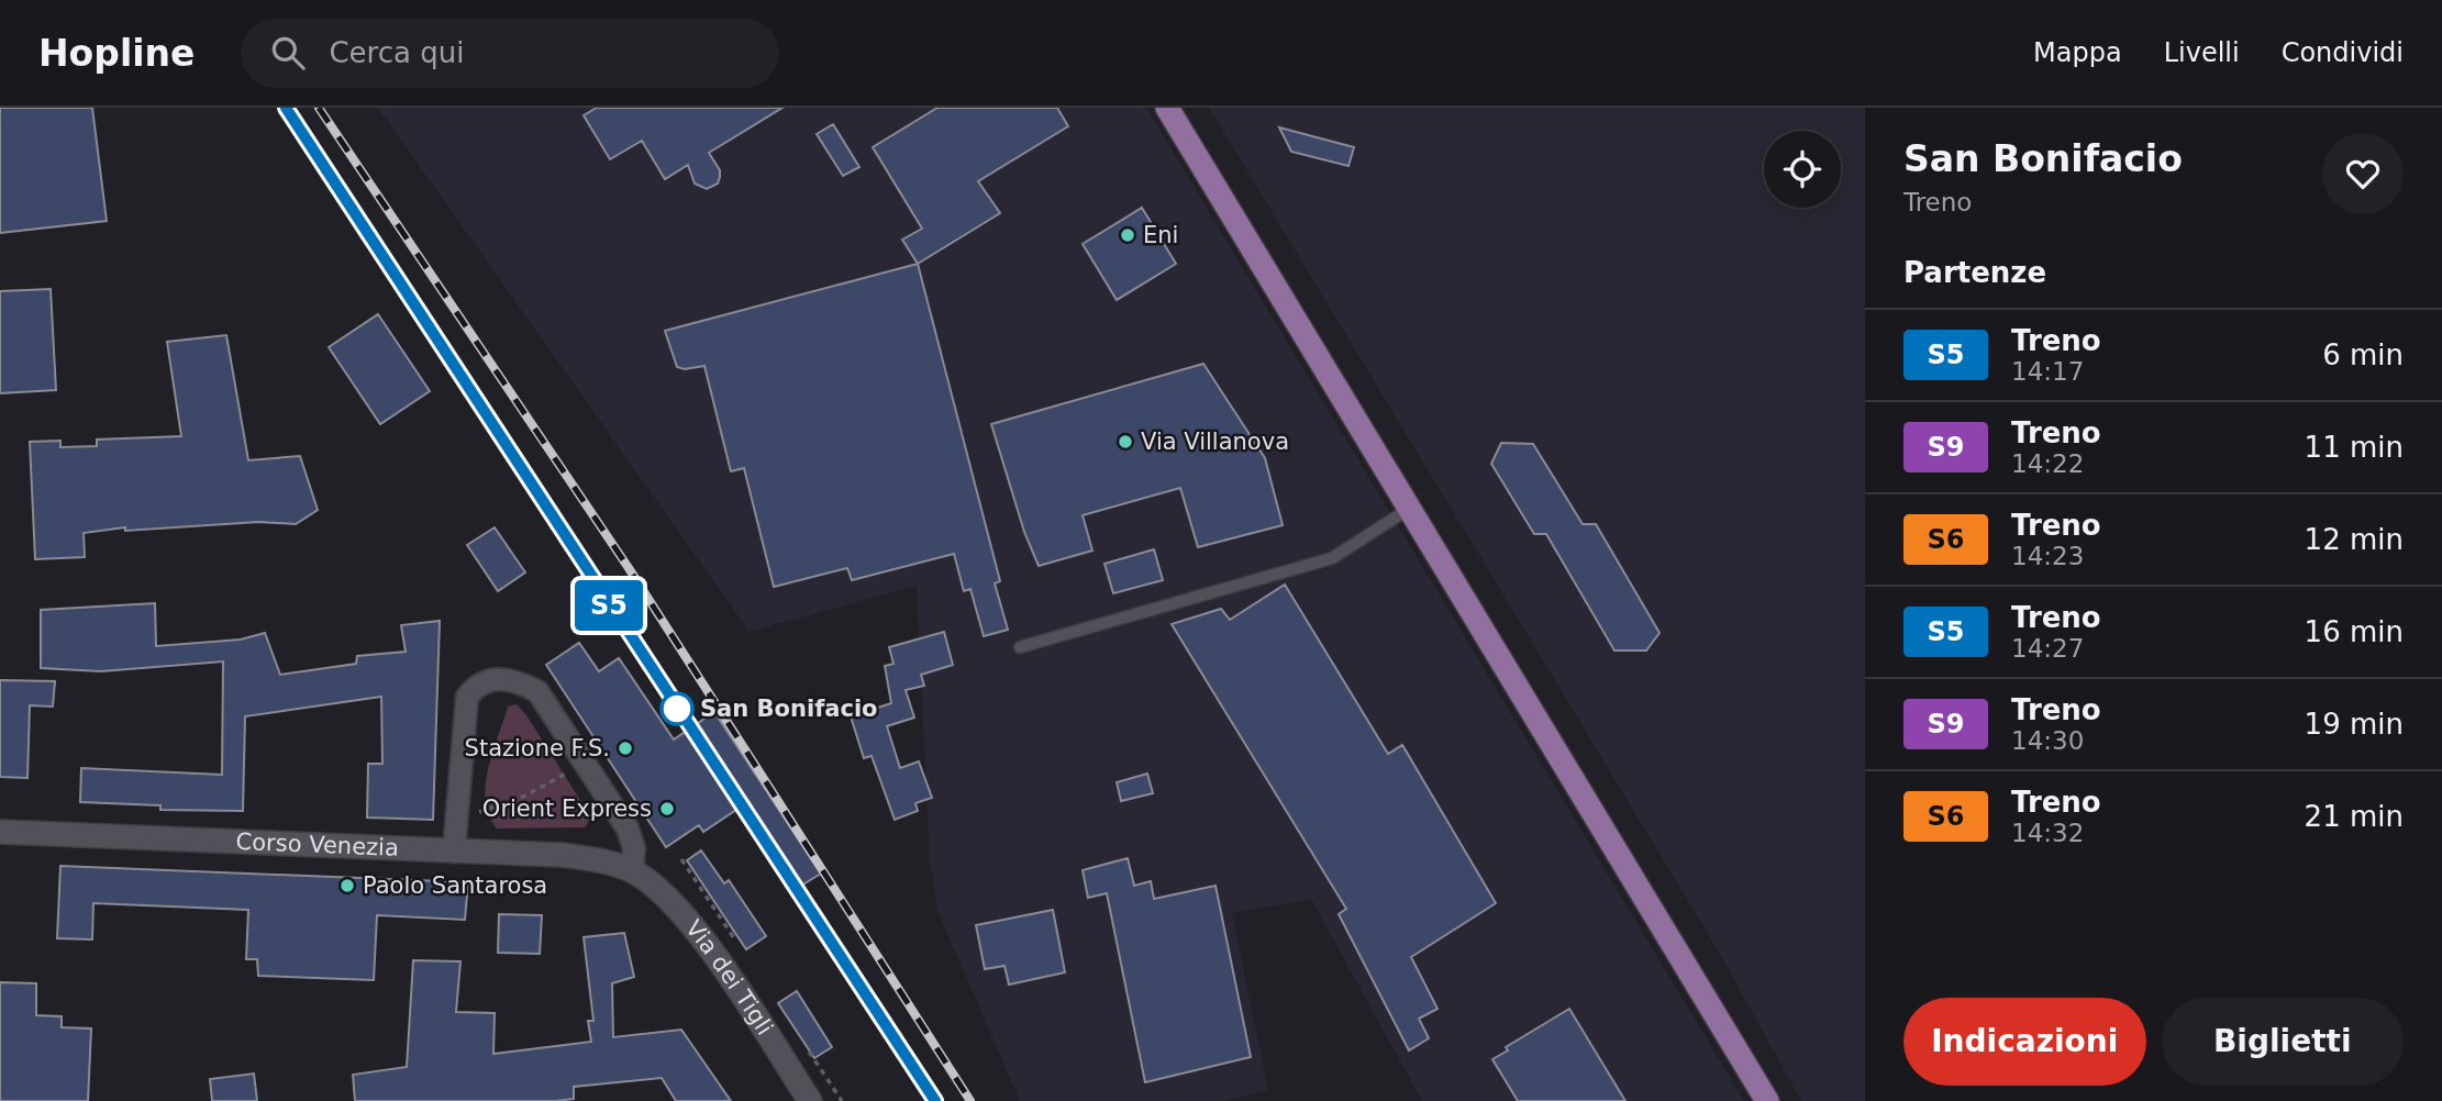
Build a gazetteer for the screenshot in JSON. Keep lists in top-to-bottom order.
{
  "streets": {
    "street": ["Corso Venezia", "Via dei Tigli"]
  },
  "crossings": [
    ["Corso Venezia", "Via dei Tigli"]
  ],
  "places": [
    "Eni",
    "Via Villanova",
    "San Bonifacio",
    "Stazione F.S.",
    "Orient Express",
    "Paolo Santarosa"
  ],
  "page": {
    "header": "Hopline",
    "search": "Cerca qui",
    "nav": ["Mappa", "Livelli", "Condividi"],
    "on_map": "S5",
    "heading": [
      ["San Bonifacio", "Treno"],
      "Partenze"
    ],
    "list": [
      {
        "mark": "S5",
        "name": "Treno",
        "note": "14:17",
        "value": "6 min"
      },
      {
        "mark": "S9",
        "name": "Treno",
        "note": "14:22",
        "value": "11 min"
      },
      {
        "mark": "S6",
        "name": "Treno",
        "note": "14:23",
        "value": "12 min"
      },
      {
        "mark": "S5",
        "name": "Treno",
        "note": "14:27",
        "value": "16 min"
      },
      {
        "mark": "S9",
        "name": "Treno",
        "note": "14:30",
        "value": "19 min"
      },
      {
        "mark": "S6",
        "name": "Treno",
        "note": "14:32",
        "value": "21 min"
      }
    ],
    "buttons": ["Indicazioni", "Biglietti"]
  }
}
